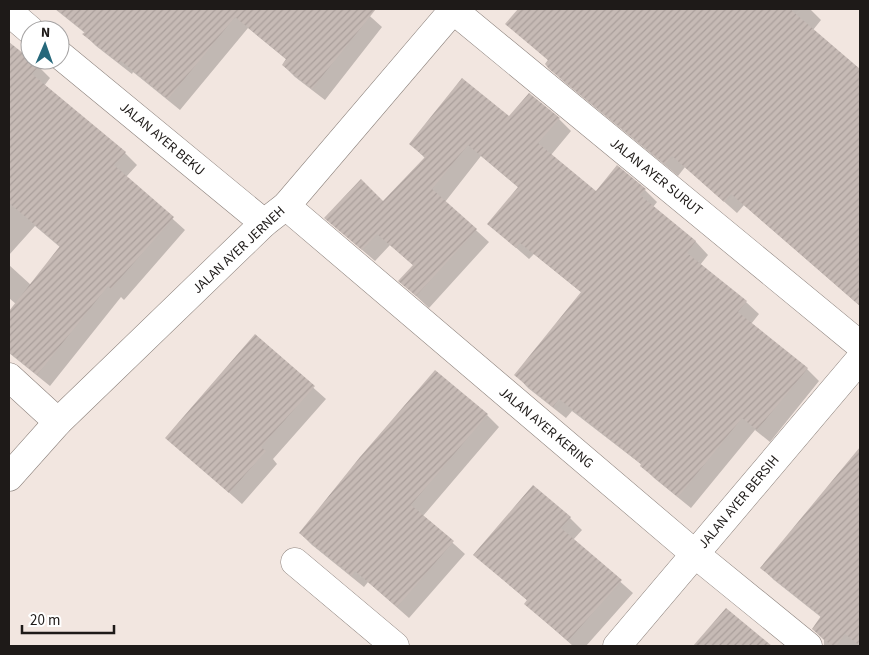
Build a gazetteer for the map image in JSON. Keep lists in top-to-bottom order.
{
  "streets": {
    "street": [
      "JALAN AYER BEKU",
      "JALAN AYER SURUT",
      "JALAN AYER JERNEH",
      "JALAN AYER KERING",
      "JALAN AYER BERSIH"
    ]
  },
  "crossings": [
    ["JALAN AYER BEKU", "JALAN AYER JERNEH"],
    ["JALAN AYER SURUT", "JALAN AYER JERNEH"],
    ["JALAN AYER JERNEH", "JALAN AYER KERING"],
    ["JALAN AYER KERING", "JALAN AYER BERSIH"]
  ],
  "scale_bar": "20 m",
  "north": "top"
}
